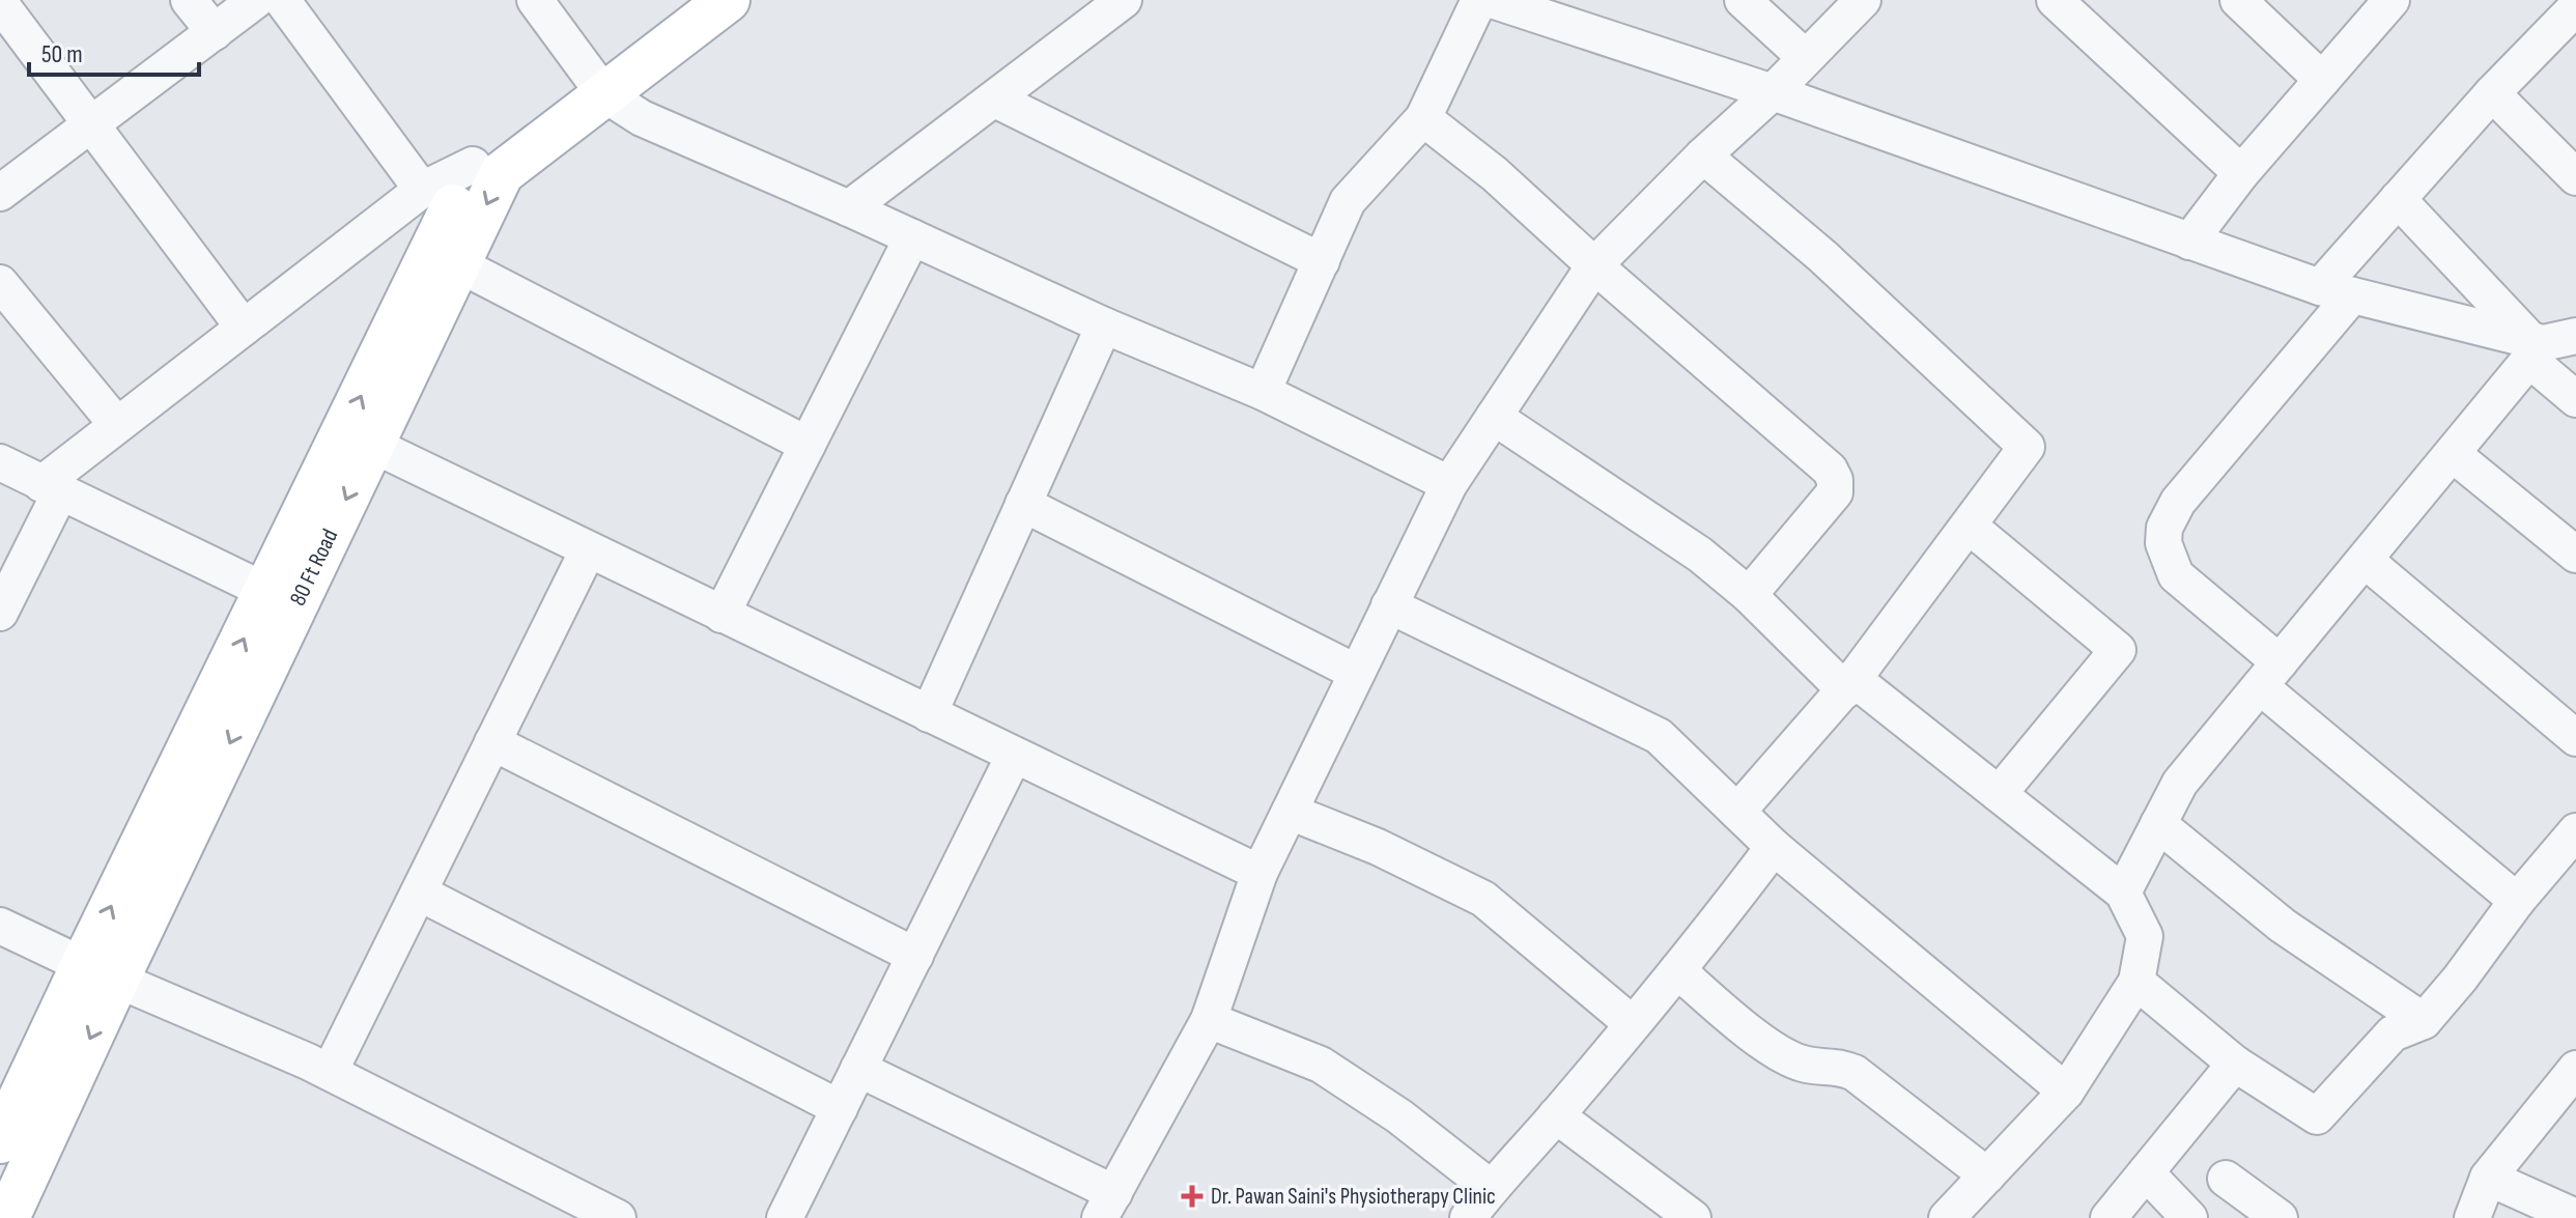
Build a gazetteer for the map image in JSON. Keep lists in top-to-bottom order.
{
  "streets": {
    "main road": ["80 Ft Road"]
  },
  "places": {
    "health": ["Dr. Pawan Saini's Physiotherapy Clinic"]
  },
  "scale_bar": "50 m"
}
